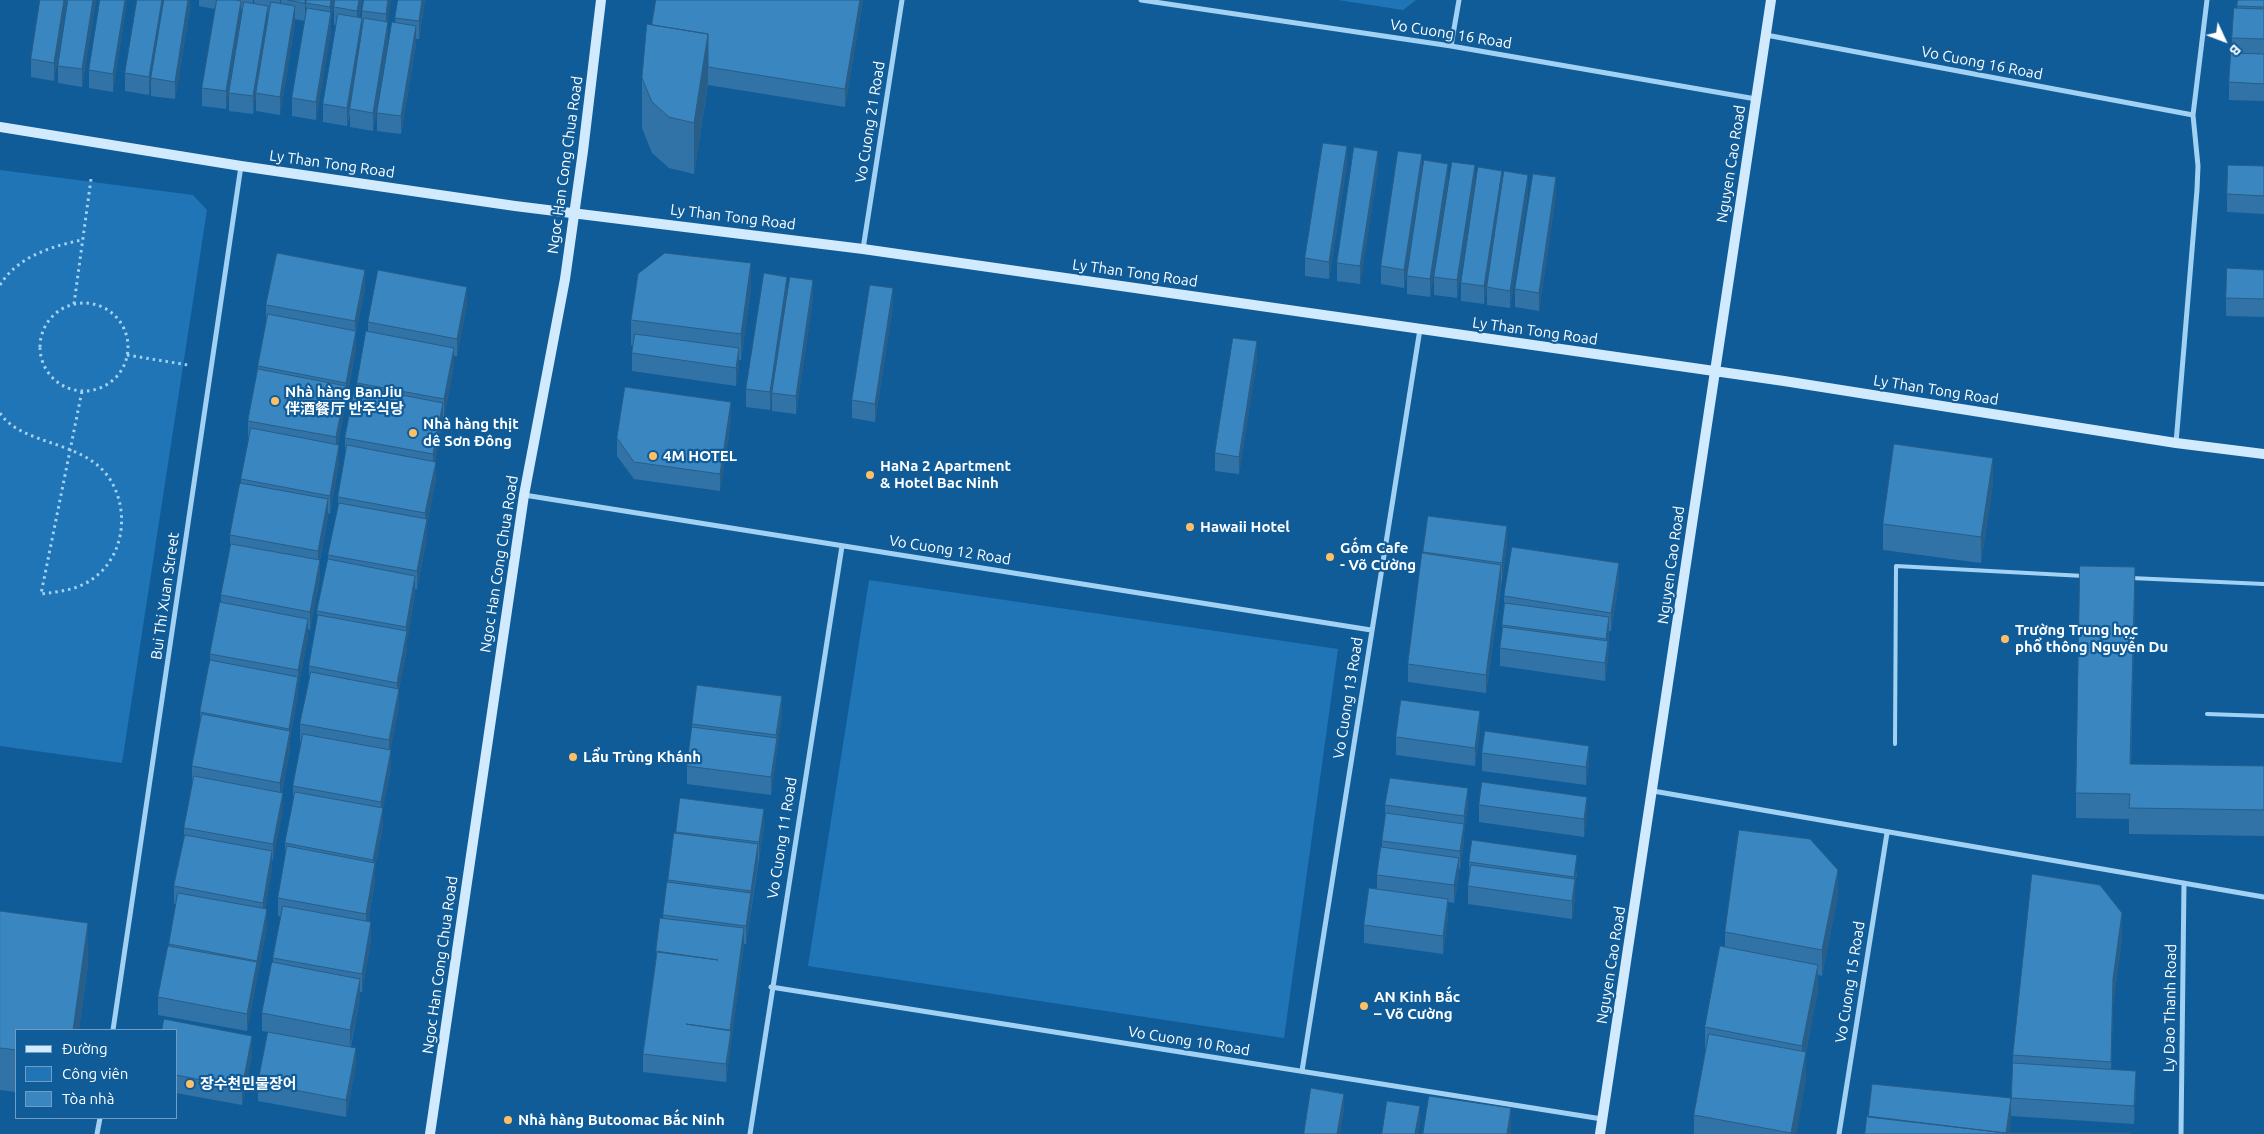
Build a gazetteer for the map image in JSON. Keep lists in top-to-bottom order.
{
  "streets": {
    "main road": ["Ly Than Tong Road", "Nguyen Cao Road", "Ngoc Han Cong Chua Road"],
    "street": [
      "Vo Cuong 16 Road",
      "Vo Cuong 21 Road",
      "Vo Cuong 12 Road",
      "Bui Thi Xuan Street",
      "Vo Cuong 13 Road",
      "Vo Cuong 11 Road",
      "Vo Cuong 15 Road",
      "Ly Dao Thanh Road",
      "Vo Cuong 10 Road"
    ]
  },
  "crossings": [
    ["Vo Cuong 16 Road", "Nguyen Cao Road"],
    ["Vo Cuong 21 Road", "Ly Than Tong Road"],
    ["Ly Than Tong Road", "Nguyen Cao Road"],
    ["Ly Than Tong Road", "Ngoc Han Cong Chua Road"],
    ["Ly Than Tong Road", "Bui Thi Xuan Street"],
    ["Ly Than Tong Road", "Vo Cuong 13 Road"],
    ["Nguyen Cao Road", "Vo Cuong 10 Road"],
    ["Ngoc Han Cong Chua Road", "Vo Cuong 12 Road"],
    ["Vo Cuong 12 Road", "Vo Cuong 13 Road"],
    ["Vo Cuong 12 Road", "Vo Cuong 11 Road"],
    ["Vo Cuong 13 Road", "Vo Cuong 10 Road"],
    ["Vo Cuong 11 Road", "Vo Cuong 10 Road"]
  ],
  "places": [
    "Nhà hàng BanJiu 伴酒餐厅 반주식당",
    "Nhà hàng thịt dê Sơn Đông",
    "4M HOTEL",
    "HaNa 2 Apartment & Hotel Bac Ninh",
    "Hawaii Hotel",
    "Gốm Cafe - Võ Cường",
    "Trường Trung học phổ thông Nguyễn Du",
    "Lẩu Trùng Khánh",
    "AN Kinh Bắc – Võ Cường",
    "장수천민물장어",
    "Nhà hàng Butoomac Bắc Ninh"
  ],
  "legend": ["Đường", "Công viên", "Tòa nhà"],
  "north": "bottom right"
}
